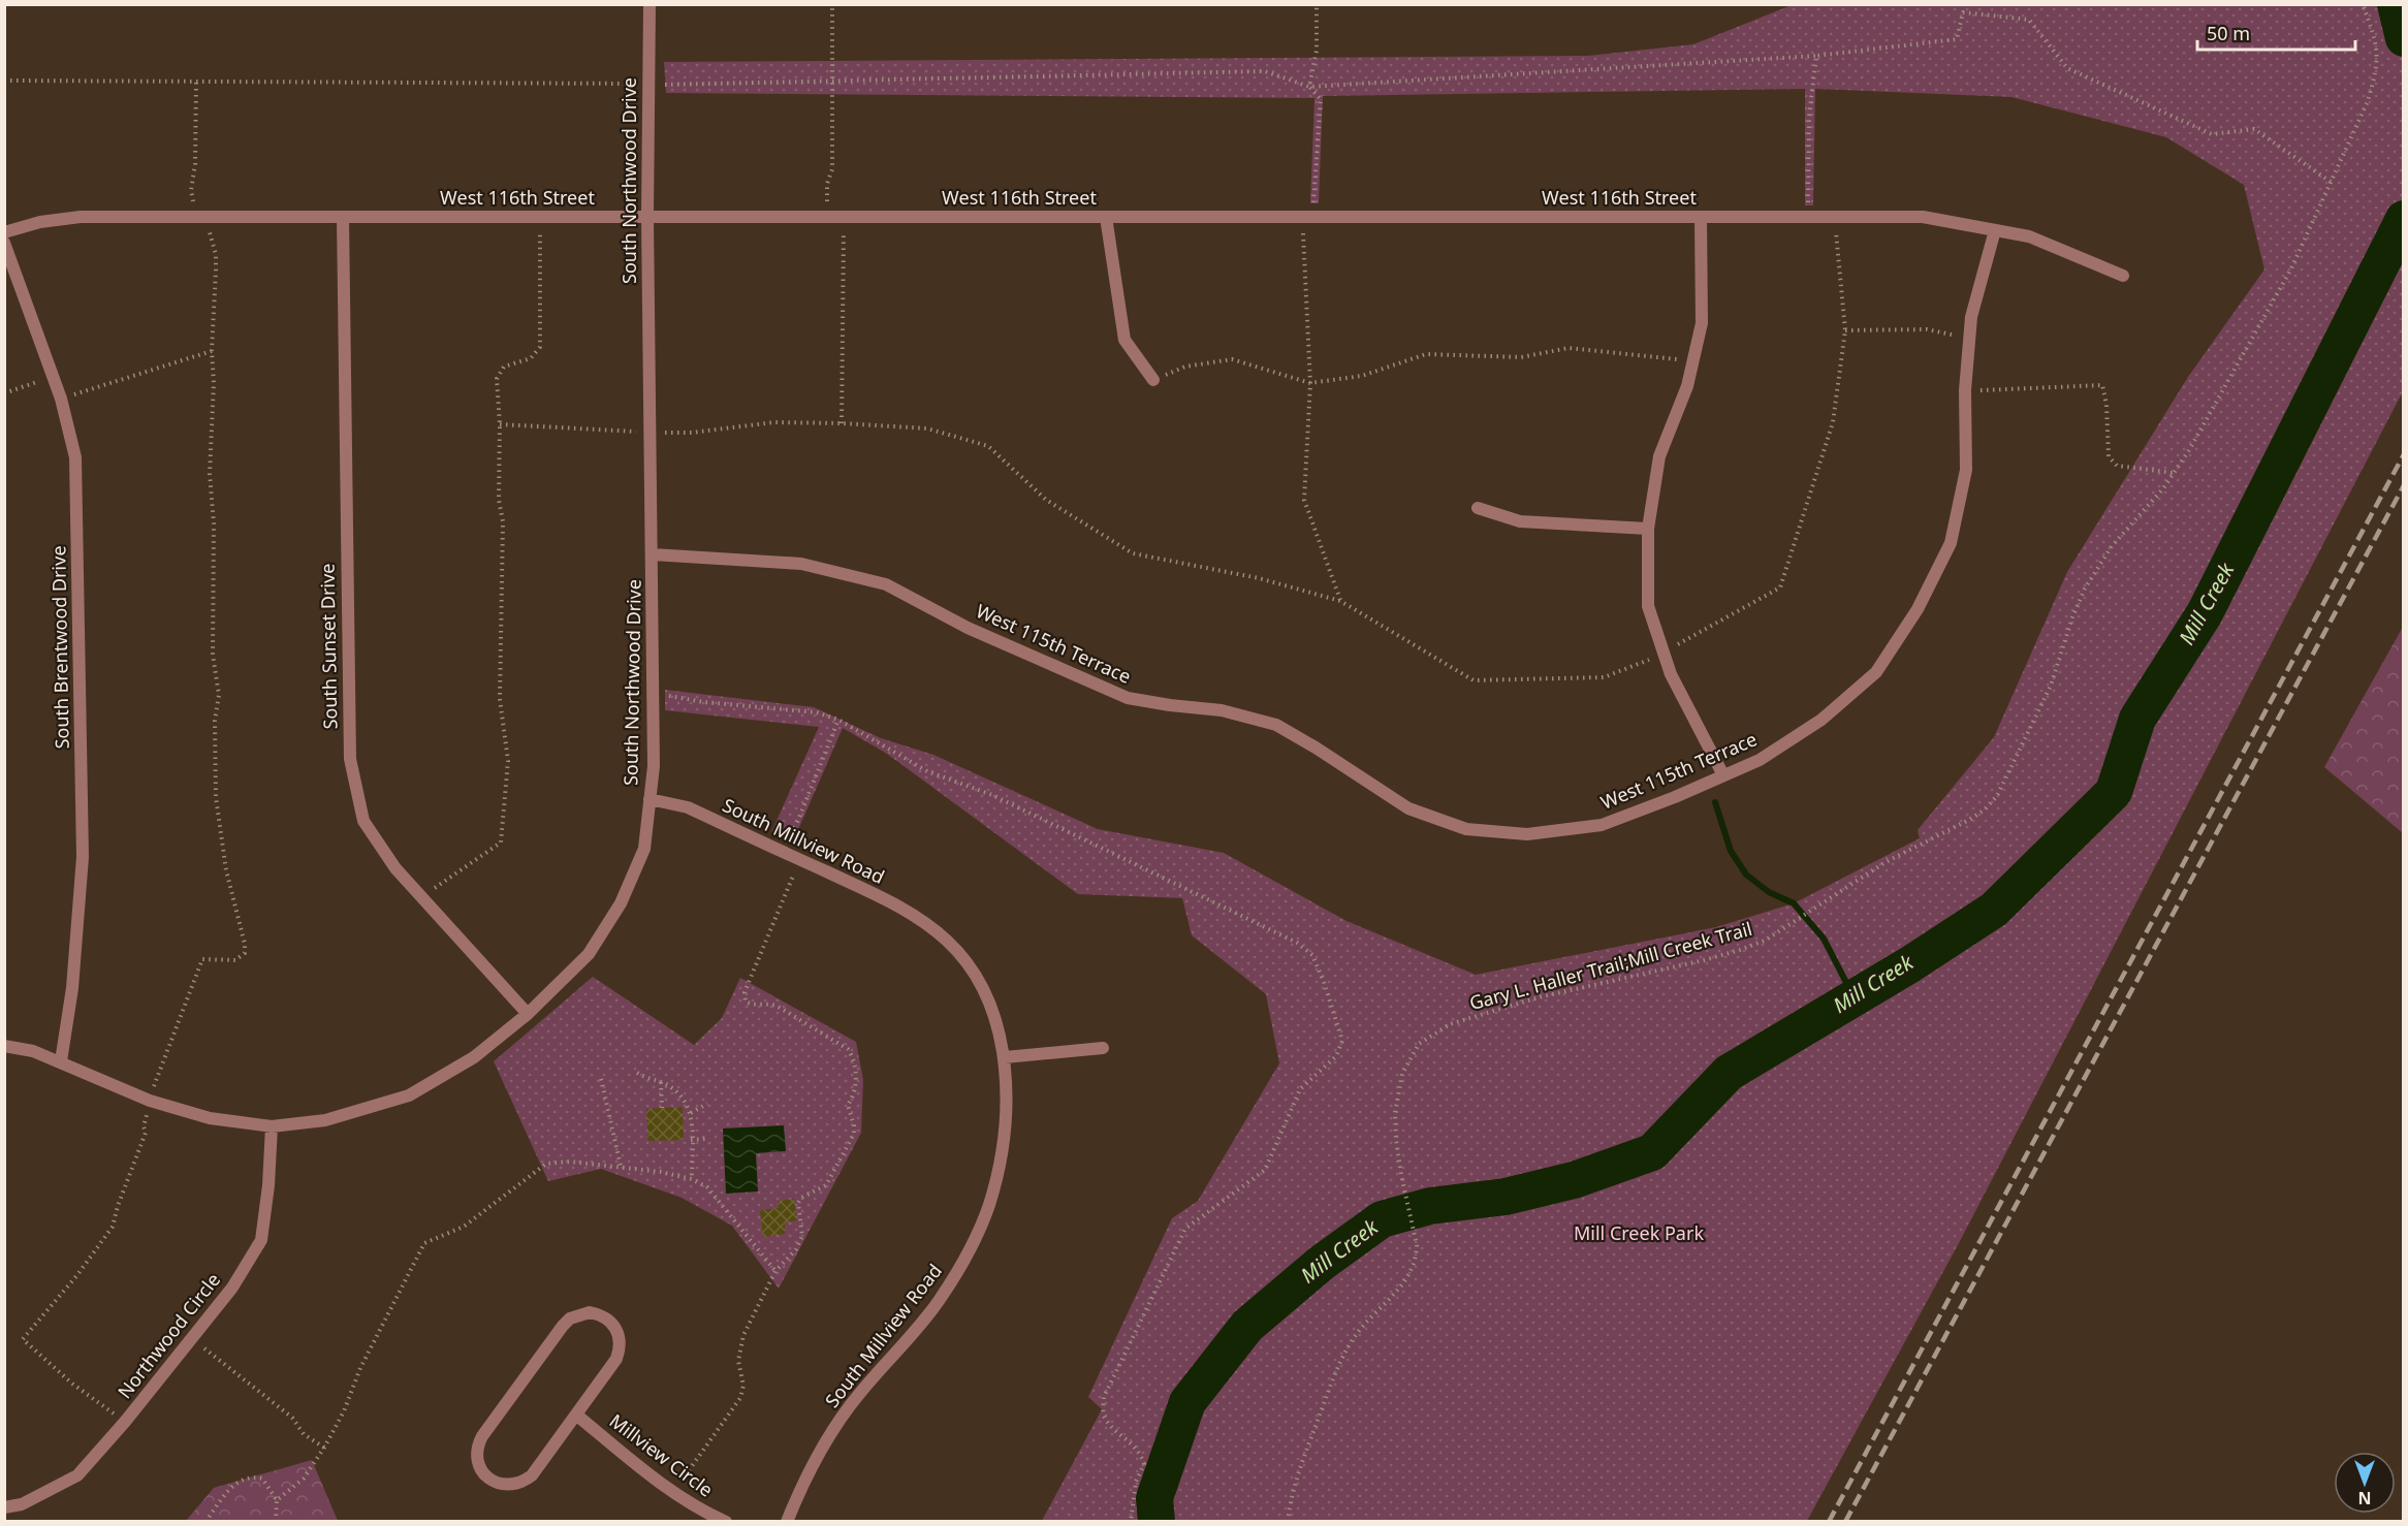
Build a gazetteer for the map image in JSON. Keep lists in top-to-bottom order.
{
  "streets": {
    "street": [
      "South Northwood Drive",
      "West 116th Street",
      "West 115th Terrace",
      "South Sunset Drive",
      "South Brentwood Drive",
      "South Millview Road",
      "Northwood Circle",
      "Millview Circle"
    ],
    "path": ["Gary L. Haller Trail;Mill Creek Trail"]
  },
  "crossings": [
    ["South Northwood Drive", "West 116th Street"],
    ["South Northwood Drive", "West 115th Terrace"],
    ["South Northwood Drive", "South Sunset Drive"],
    ["South Northwood Drive", "South Brentwood Drive"],
    ["South Northwood Drive", "South Millview Road"],
    ["South Northwood Drive", "Northwood Circle"],
    ["West 116th Street", "West 115th Terrace"],
    ["West 116th Street", "South Sunset Drive"]
  ],
  "water": ["Mill Creek"],
  "parks": ["Mill Creek Park"],
  "scale_bar": "50 m",
  "north": "bottom"
}
